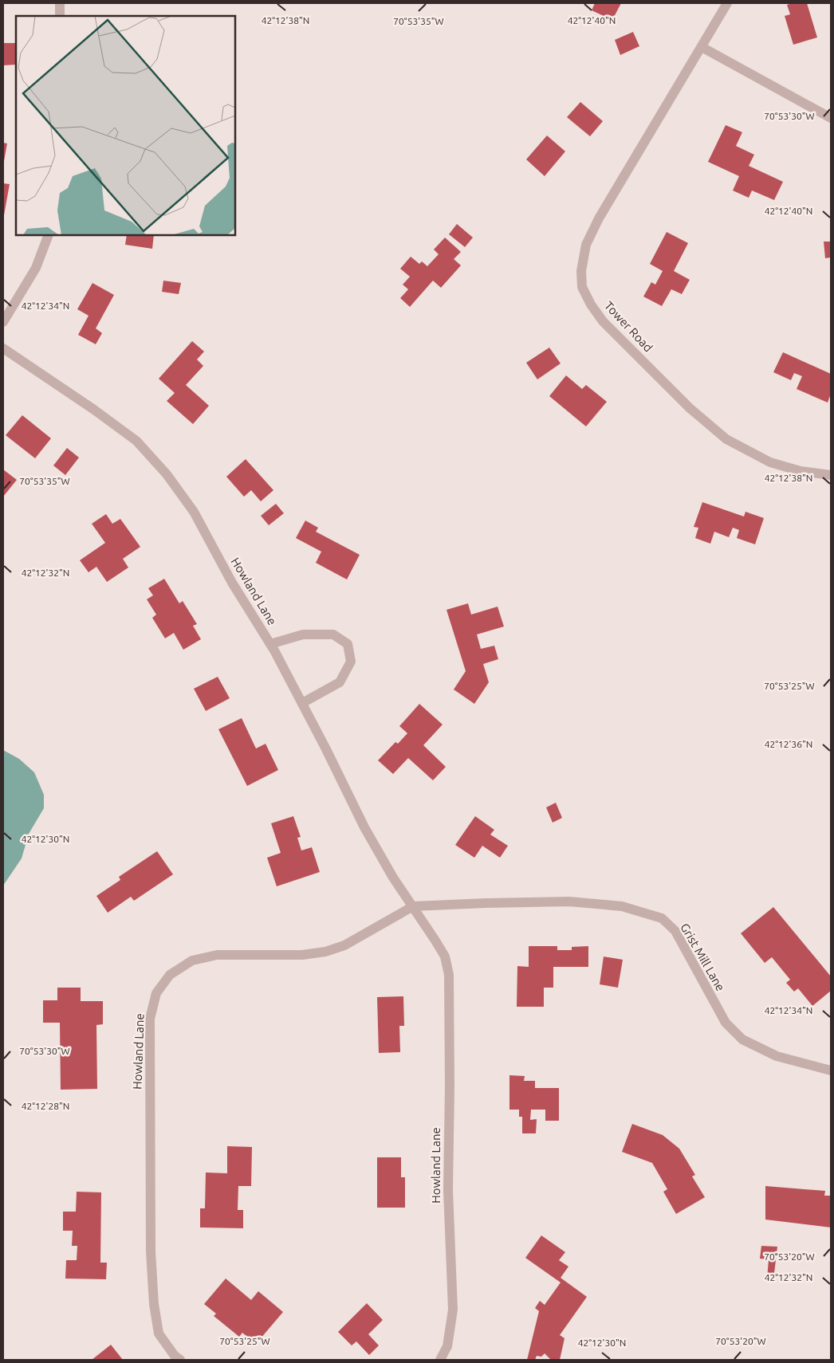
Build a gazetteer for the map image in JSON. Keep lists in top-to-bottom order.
{
  "streets": {
    "street": ["Tower Road", "Howland Lane", "Grist Mill Lane"]
  },
  "crossings": [
    ["Howland Lane", "Grist Mill Lane"]
  ],
  "coordinates": [
    "42°12'38\"N",
    "42°12'40\"N",
    "70°53'35\"W",
    "70°53'30\"W",
    "42°12'34\"N",
    "42°12'32\"N",
    "70°53'25\"W",
    "42°12'36\"N",
    "42°12'30\"N",
    "42°12'28\"N",
    "70°53'20\"W"
  ]
}
